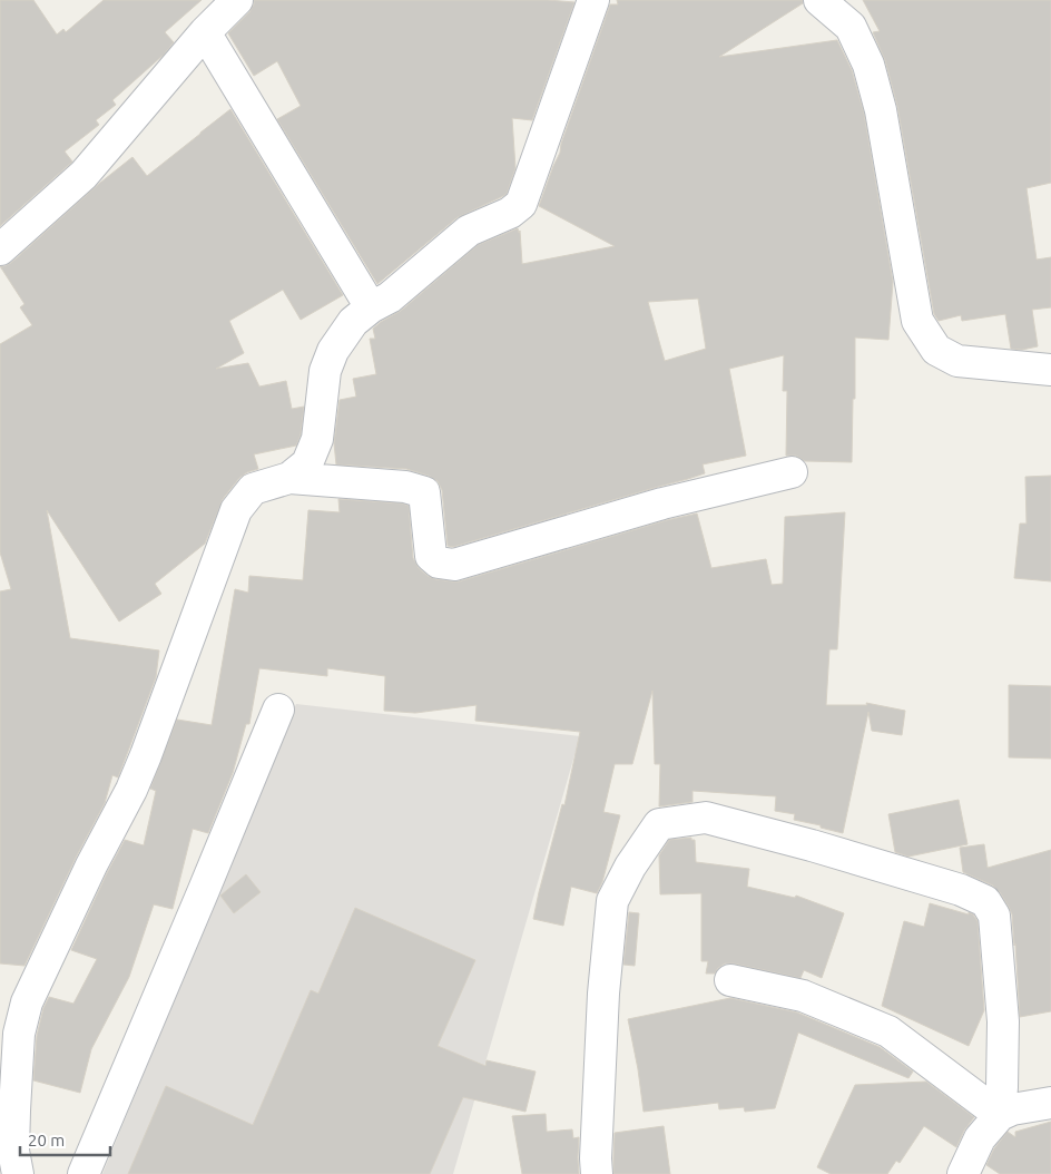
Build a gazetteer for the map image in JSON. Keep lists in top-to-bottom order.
{
  "scale_bar": "20 m"
}
